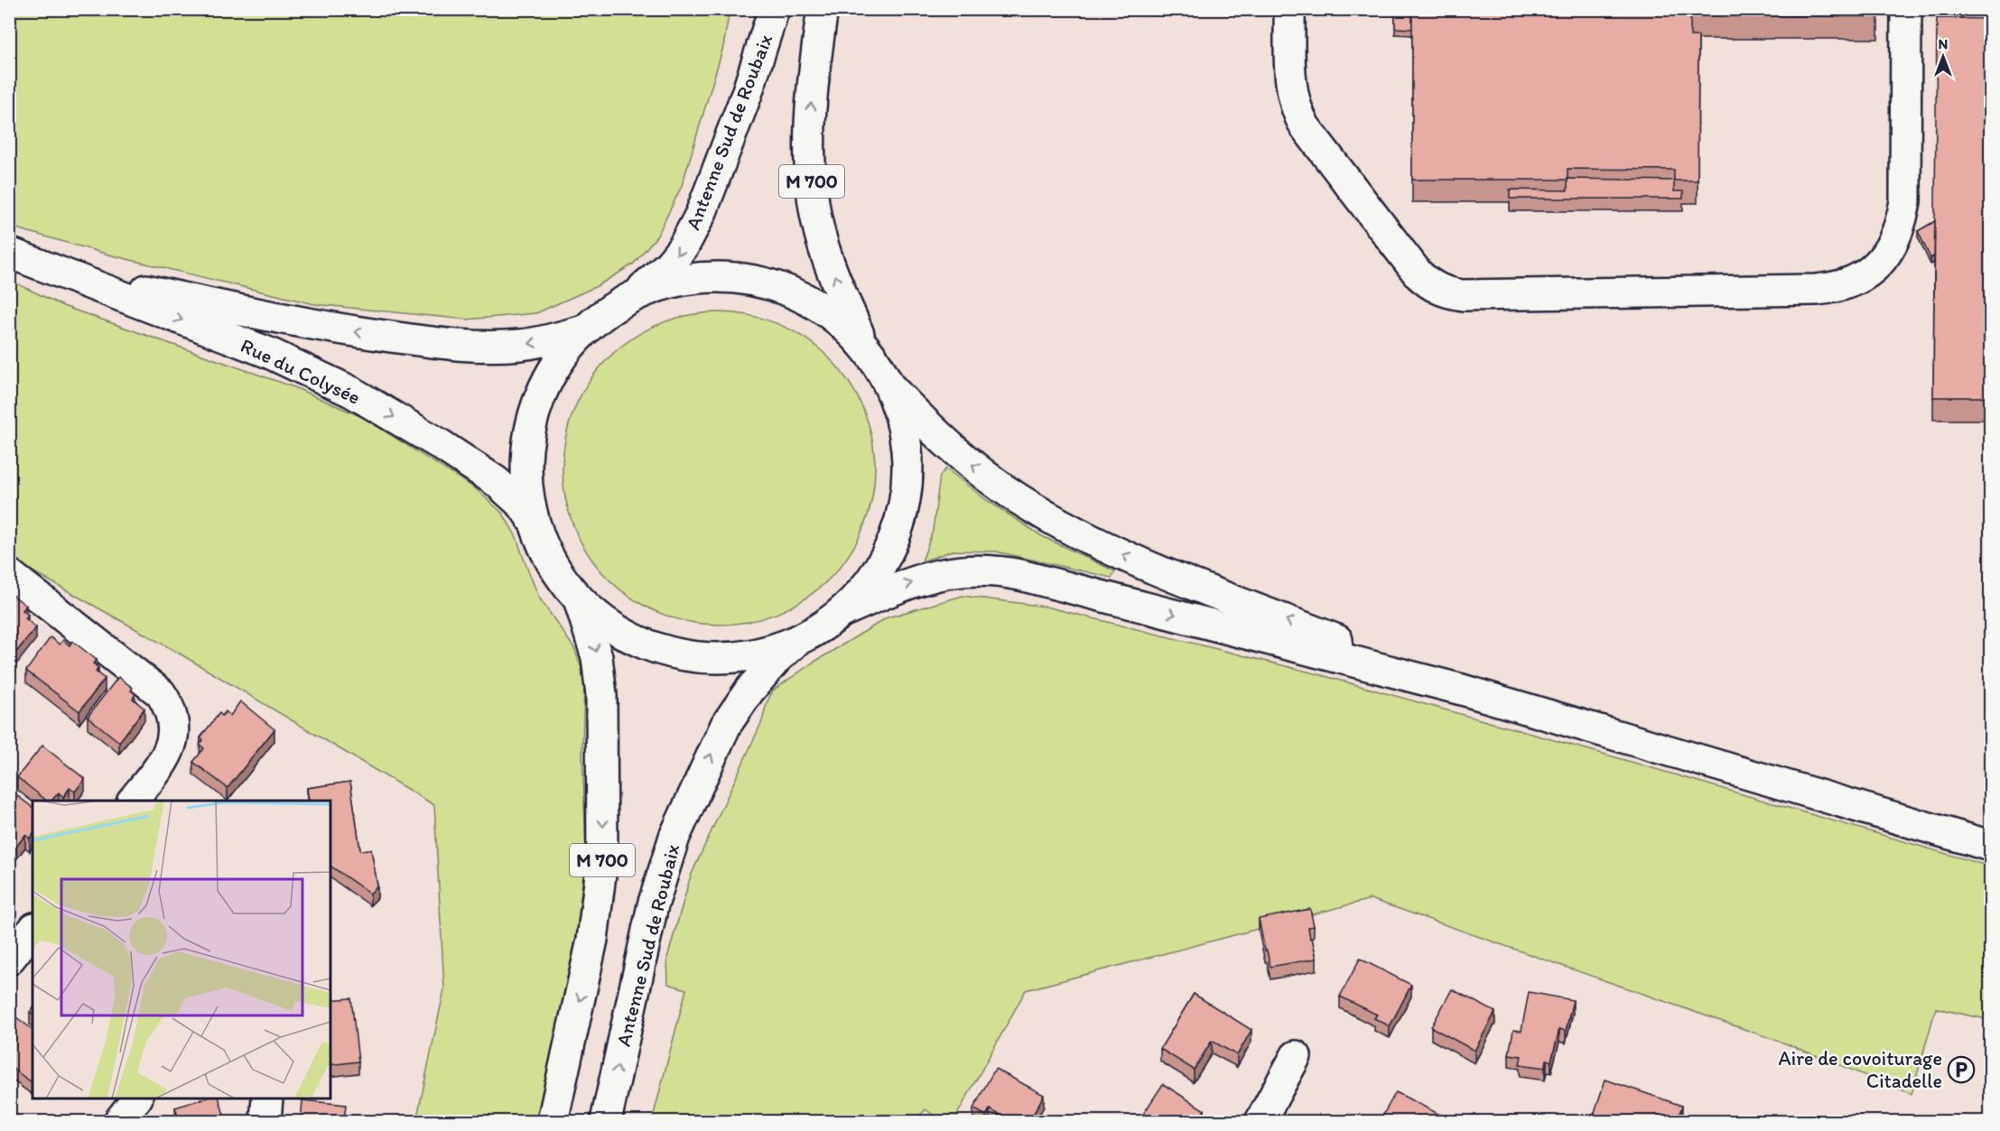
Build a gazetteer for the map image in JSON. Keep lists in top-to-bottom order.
{
  "streets": {
    "main road": ["Antenne Sud de Roubaix", "M 700", "Rue du Colysée"]
  },
  "places": {
    "parking": ["Aire de covoiturage Citadelle"]
  },
  "north": "top"
}
